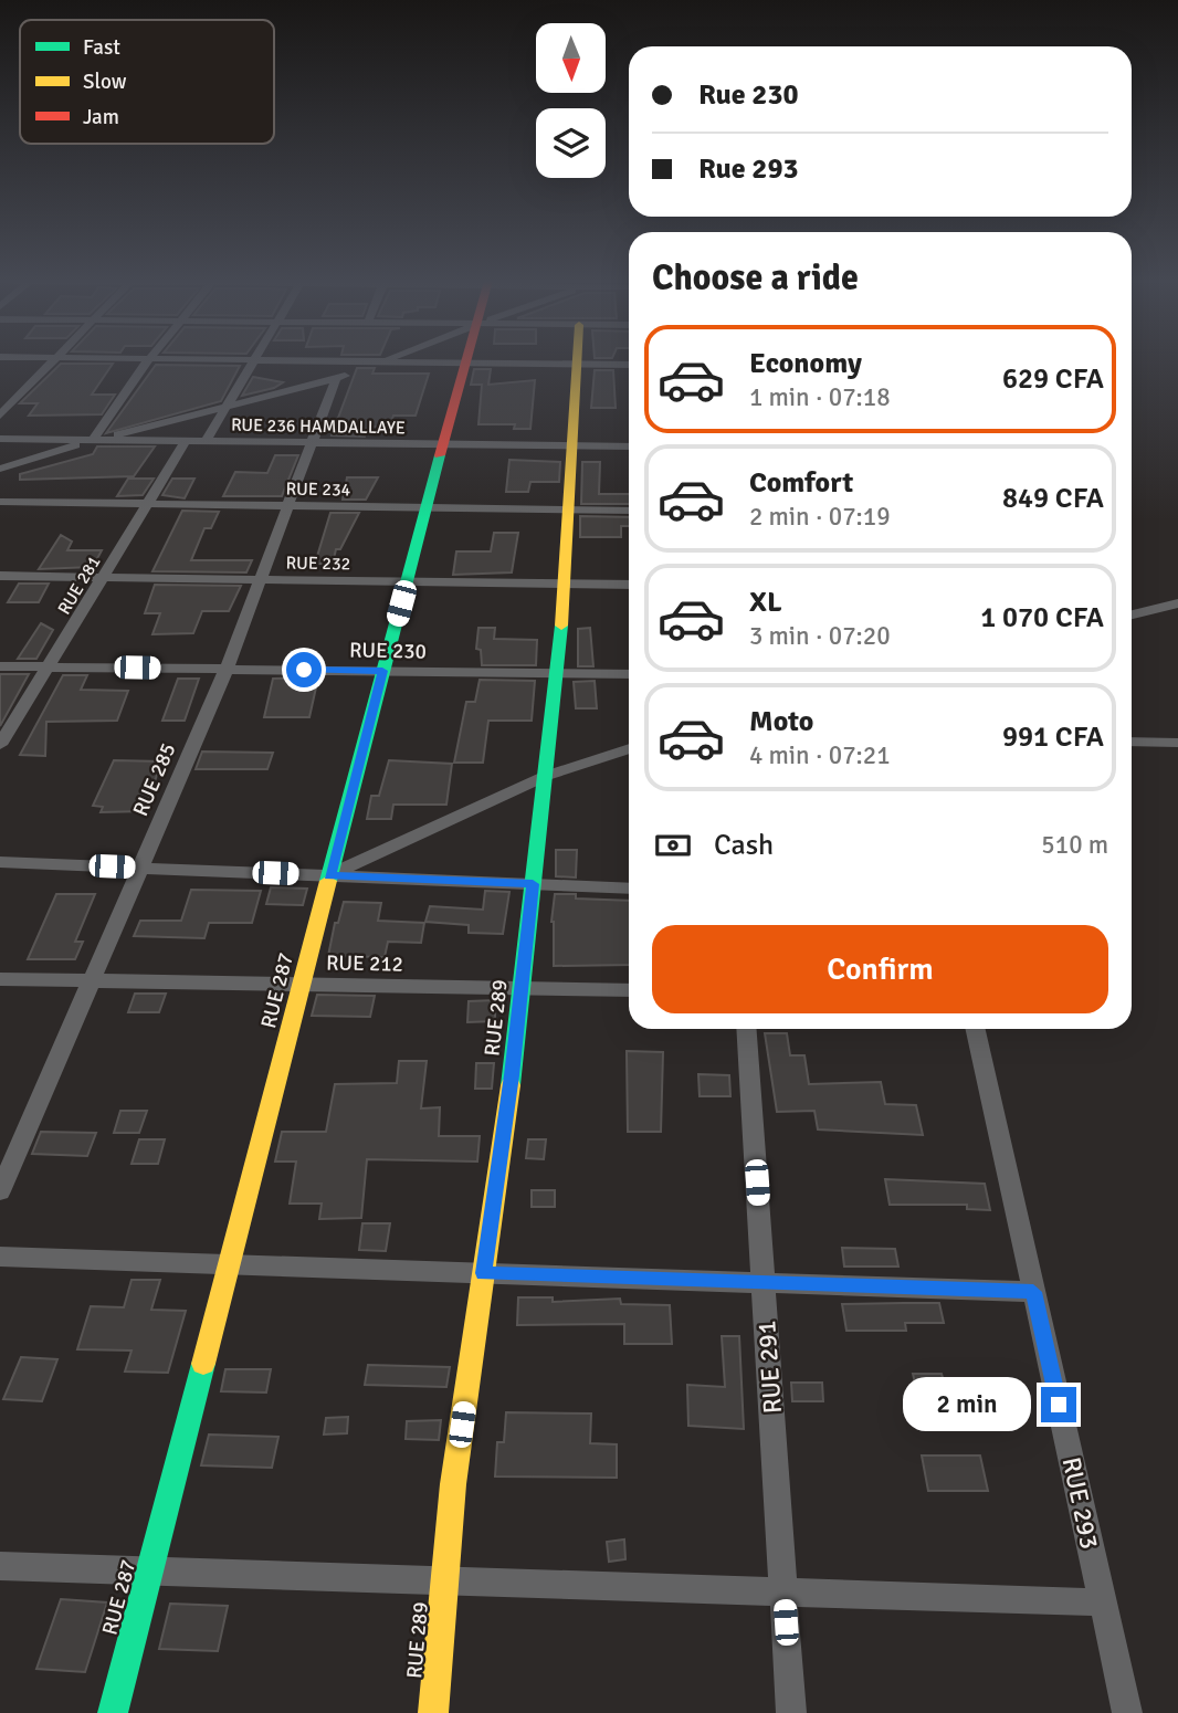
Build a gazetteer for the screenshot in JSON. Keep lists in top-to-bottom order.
{
  "streets": {
    "street": [
      "RUE 236 HAMDALLAYE",
      "RUE 234",
      "RUE 232",
      "RUE 281",
      "RUE 230",
      "RUE 285",
      "RUE 212",
      "RUE 287",
      "RUE 289",
      "RUE 291",
      "RUE 293"
    ]
  },
  "crossings": [
    ["RUE 236 HAMDALLAYE", "RUE 281"],
    ["RUE 236 HAMDALLAYE", "RUE 285"],
    ["RUE 236 HAMDALLAYE", "RUE 287"],
    ["RUE 236 HAMDALLAYE", "RUE 289"],
    ["RUE 234", "RUE 281"],
    ["RUE 234", "RUE 285"],
    ["RUE 234", "RUE 287"],
    ["RUE 234", "RUE 289"],
    ["RUE 232", "RUE 281"],
    ["RUE 232", "RUE 285"],
    ["RUE 232", "RUE 287"],
    ["RUE 232", "RUE 289"],
    ["RUE 281", "RUE 230"],
    ["RUE 230", "RUE 285"],
    ["RUE 230", "RUE 287"],
    ["RUE 230", "RUE 289"],
    ["RUE 285", "RUE 212"],
    ["RUE 212", "RUE 287"],
    ["RUE 212", "RUE 289"]
  ],
  "legend": ["Fast", "Slow", "Jam"],
  "north": "bottom",
  "page": {
    "banner": ["Rue 230", "Rue 293"],
    "heading": "Choose a ride",
    "list": [
      {
        "name": "Economy",
        "note": "1 min · 07:18",
        "value": "629 CFA"
      },
      {
        "name": "Comfort",
        "note": "2 min · 07:19",
        "value": "849 CFA"
      },
      {
        "name": "XL",
        "note": "3 min · 07:20",
        "value": "1 070 CFA"
      },
      {
        "name": "Moto",
        "note": "4 min · 07:21",
        "value": "991 CFA"
      }
    ],
    "pay": ["Cash", "510 m"],
    "buttons": "Confirm",
    "bubble": "2 min"
  }
}
